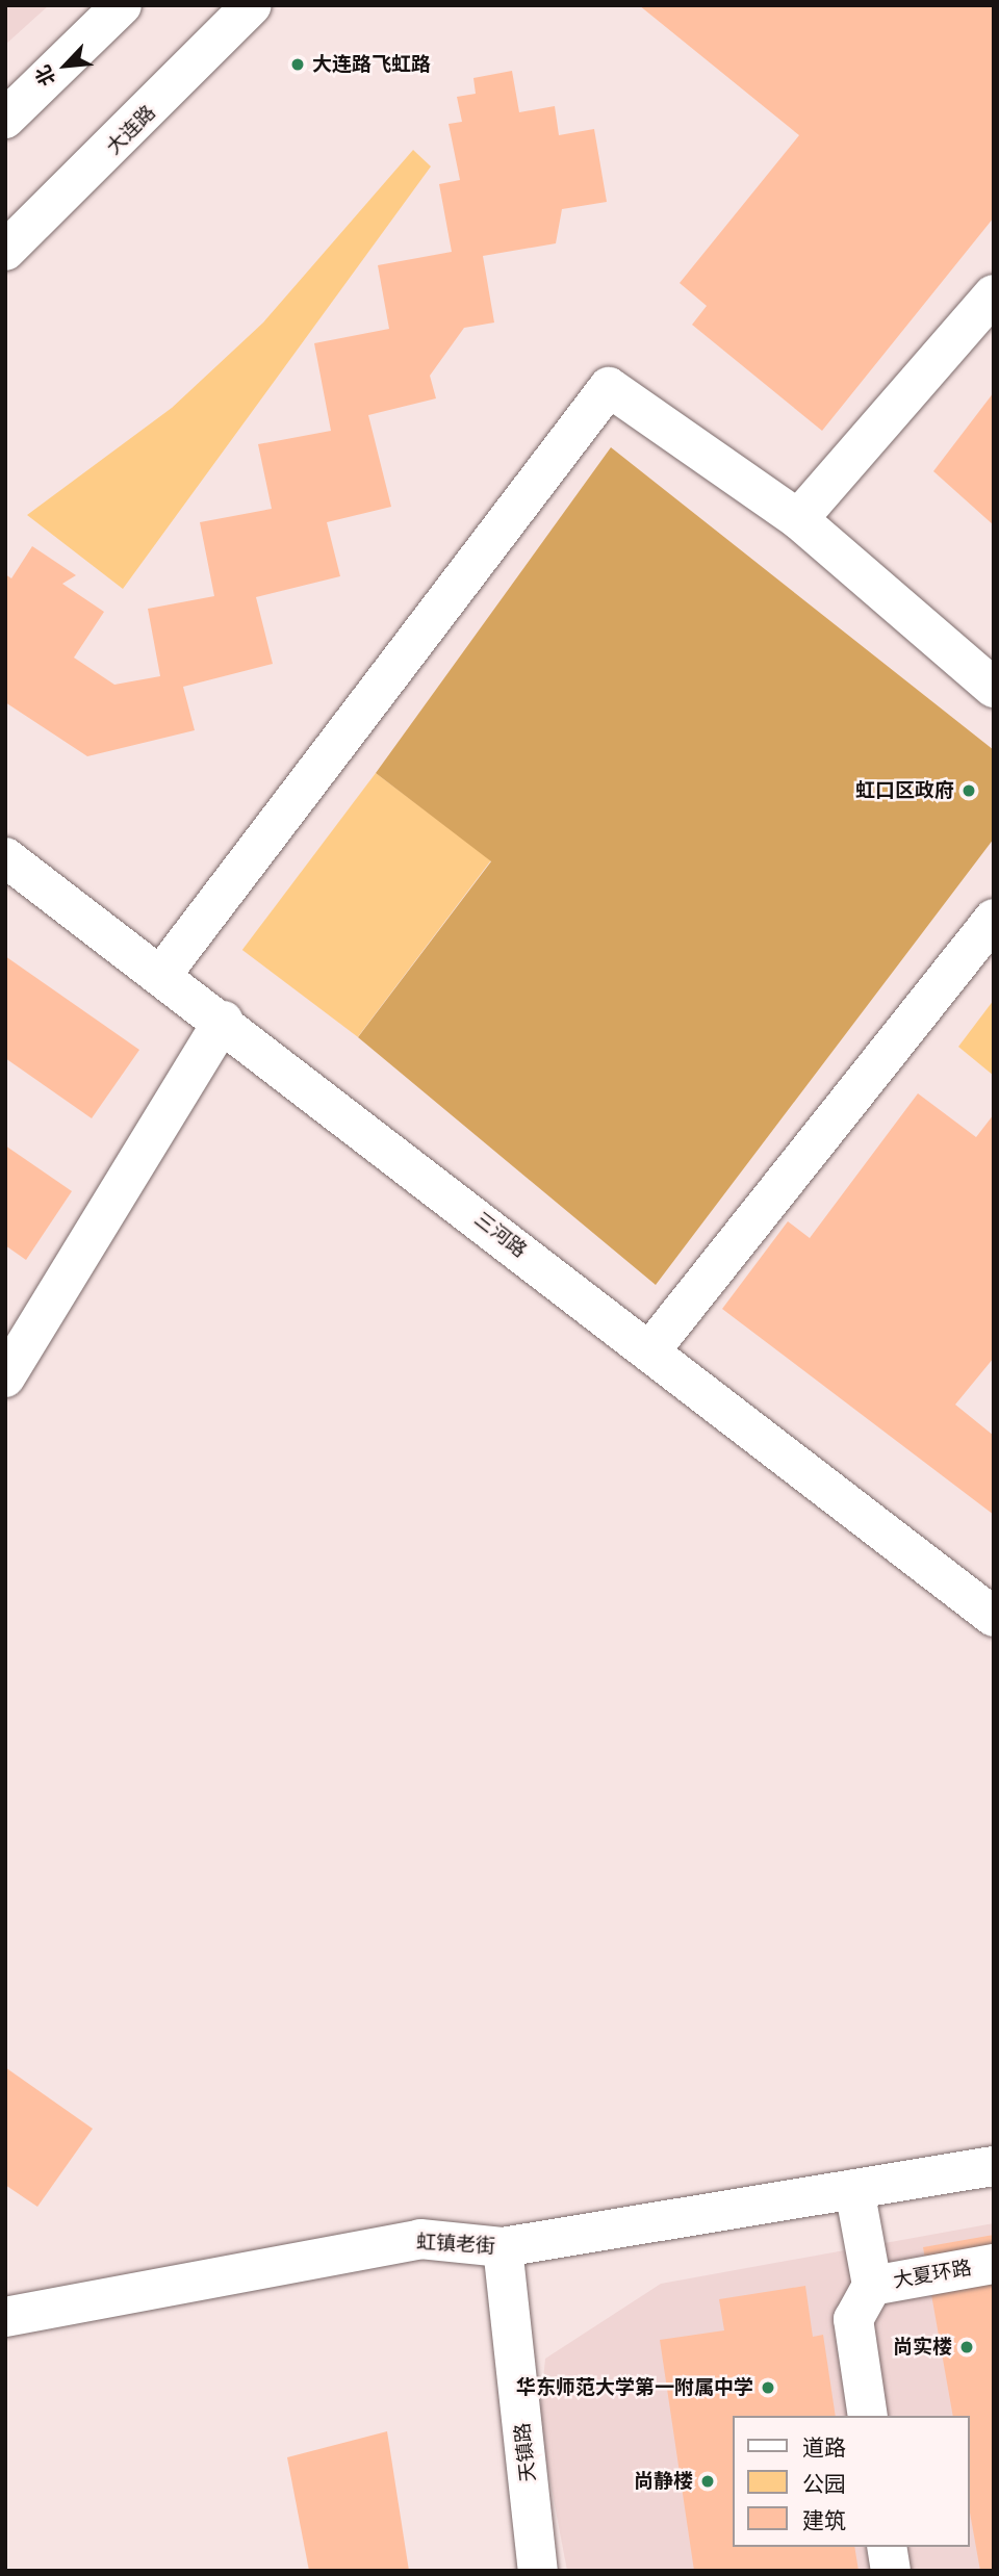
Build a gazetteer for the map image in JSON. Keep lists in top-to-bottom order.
{
  "streets": {
    "street": [
      "大连路",
      "三河路",
      "虹镇老街",
      "大夏环路",
      "天镇路"
    ]
  },
  "crossings": [
    ["虹镇老街", "天镇路"]
  ],
  "places": [
    "大连路飞虹路",
    "虹口区政府",
    "尚实楼",
    "华东师范大学第一附属中学",
    "尚静楼"
  ],
  "legend": ["道路", "公园", "建筑"],
  "north": "bottom left"
}
